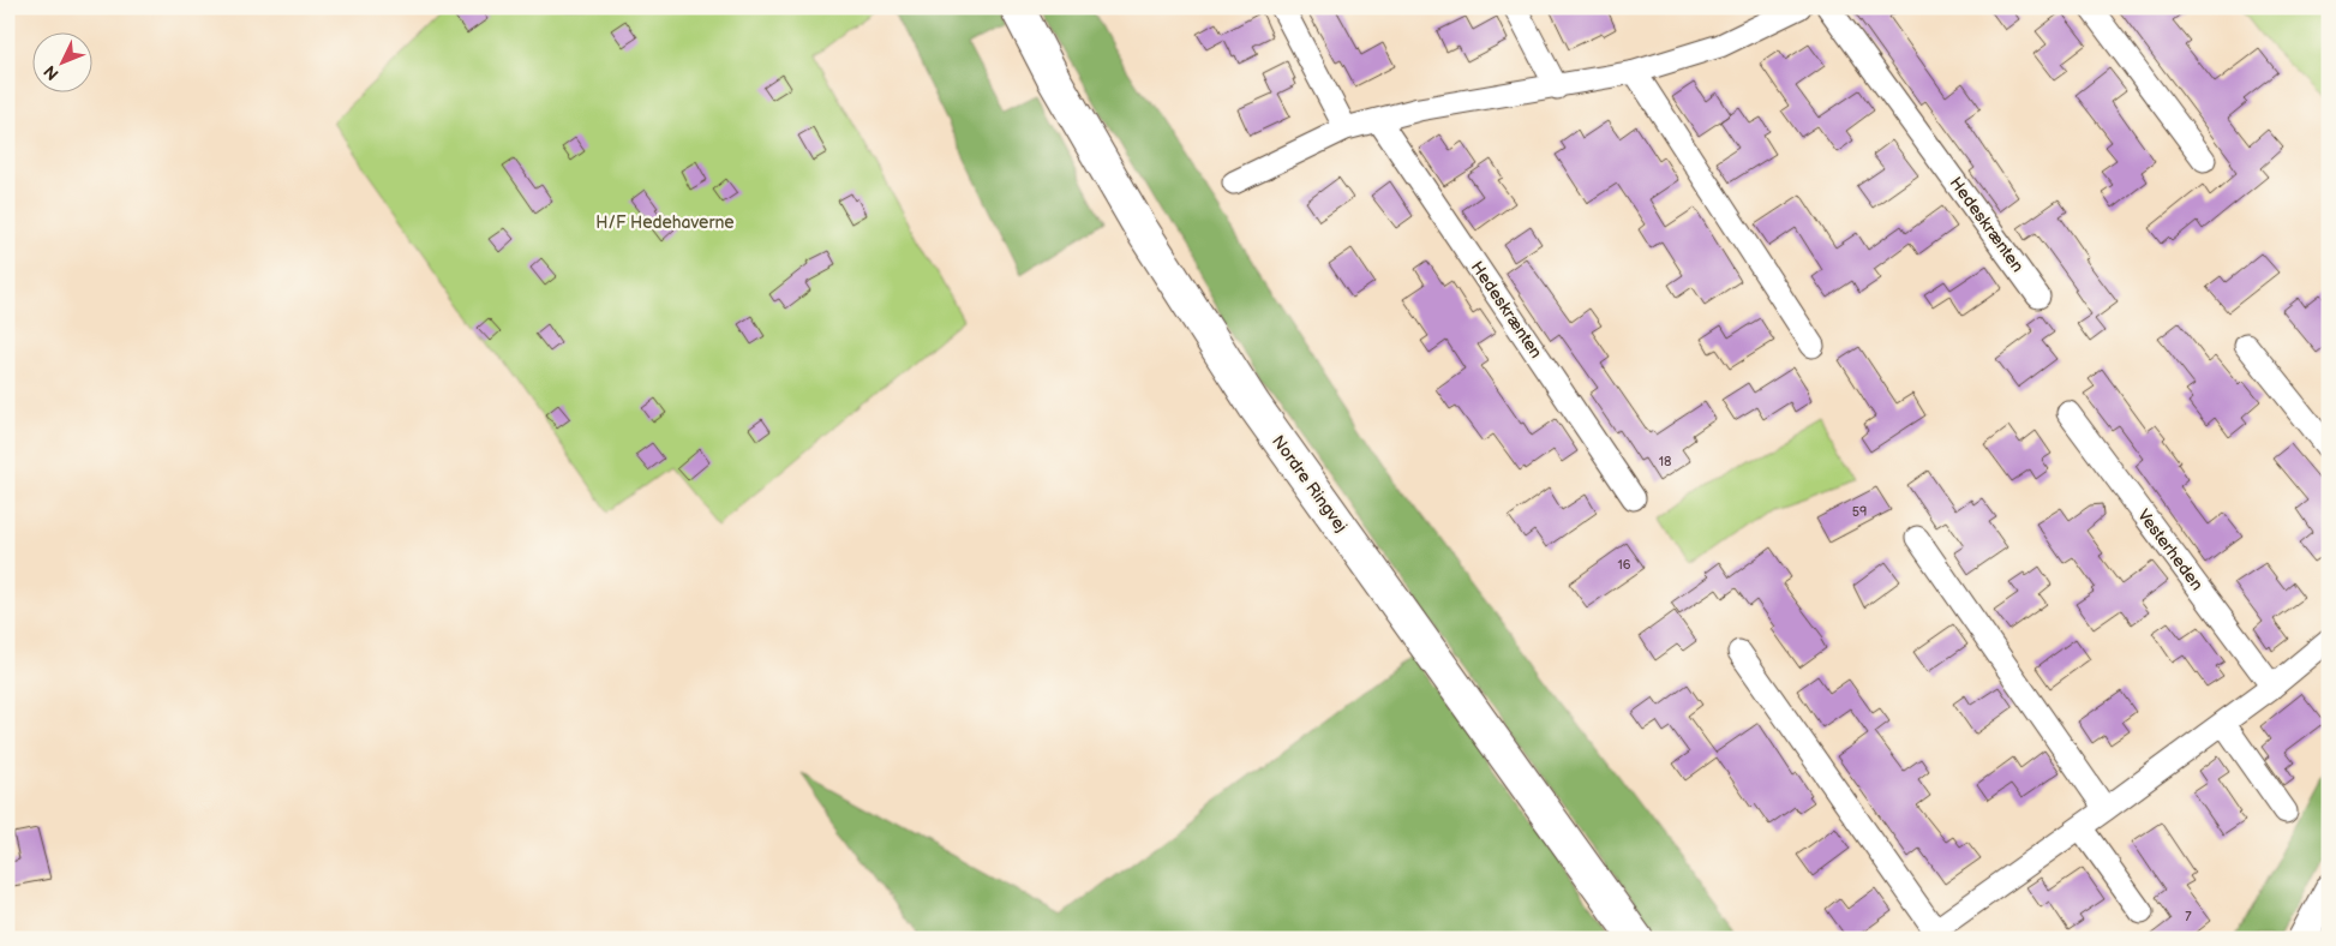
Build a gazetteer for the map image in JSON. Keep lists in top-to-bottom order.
{
  "streets": {
    "main road": ["Nordre Ringvej"],
    "street": ["Hedeskrænten", "Vesterheden"]
  },
  "parks": ["H/F Hedehaverne"],
  "house_numbers": [
    "18",
    "59",
    "16",
    "7"
  ],
  "north": "bottom left"
}
